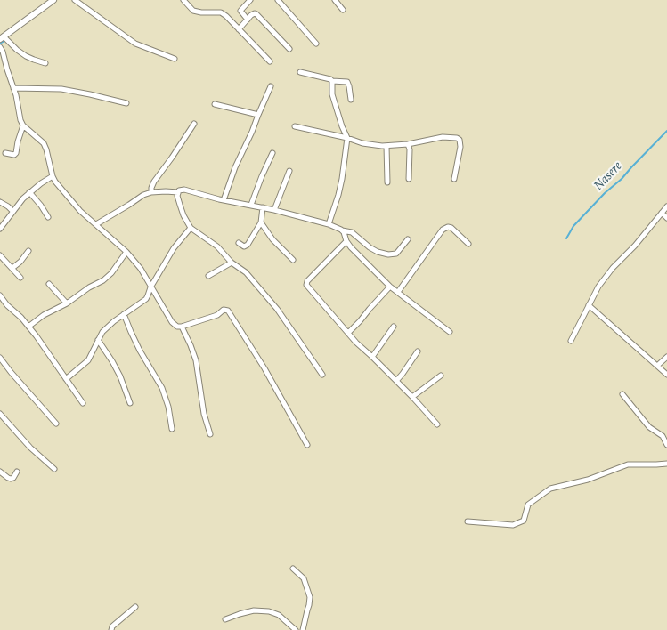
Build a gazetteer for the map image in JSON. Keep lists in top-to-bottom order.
{
  "water": ["Nasere"]
}
